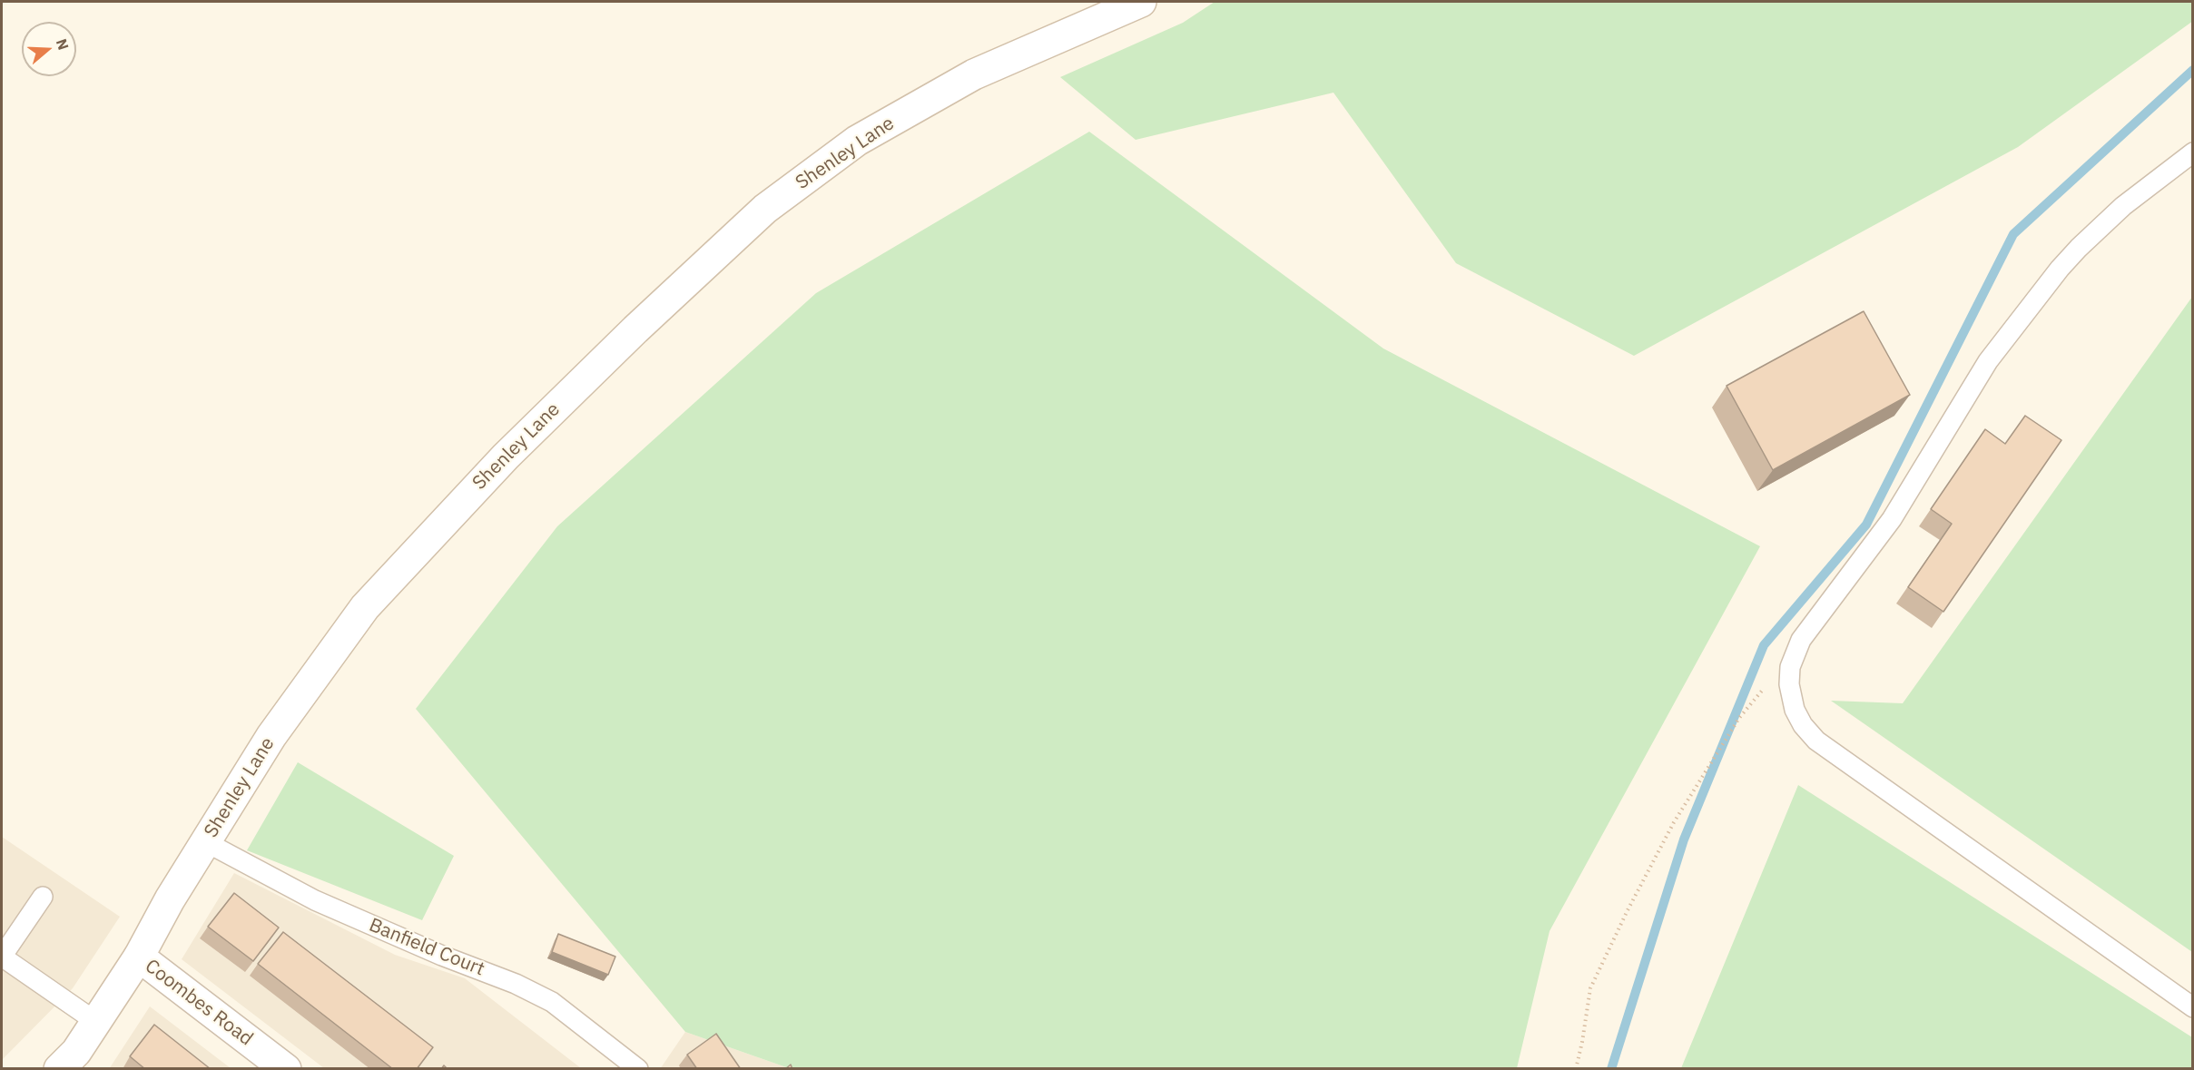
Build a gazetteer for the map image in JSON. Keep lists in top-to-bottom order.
{
  "streets": {
    "main road": ["Shenley Lane", "Coombes Road"],
    "lane": ["Banfield Court"]
  },
  "crossings": [
    ["Shenley Lane", "Banfield Court"],
    ["Shenley Lane", "Coombes Road"]
  ],
  "north": "right"
}
